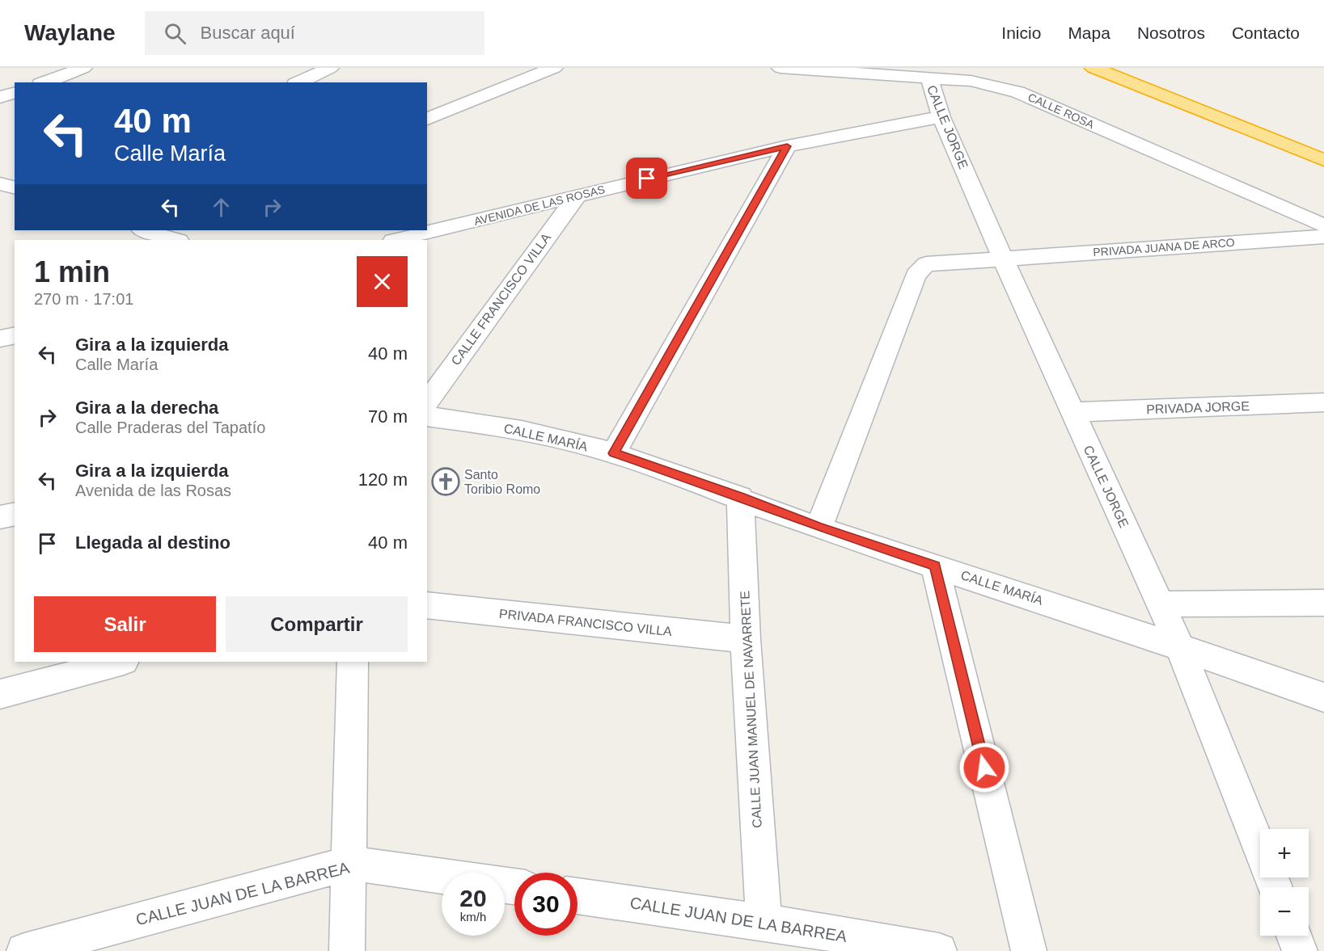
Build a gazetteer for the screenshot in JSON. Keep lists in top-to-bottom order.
{
  "streets": {
    "street": [
      "CALLE ROSA",
      "CALLE JORGE",
      "AVENIDA DE LAS ROSAS",
      "PRIVADA JUANA DE ARCO",
      "CALLE FRANCISCO VILLA",
      "PRIVADA JORGE",
      "CALLE MARÍA",
      "PRIVADA FRANCISCO VILLA",
      "CALLE JUAN MANUEL DE NAVARRETE",
      "CALLE JUAN DE LA BARREA"
    ]
  },
  "crossings": [
    ["CALLE ROSA", "CALLE JORGE"],
    ["CALLE JORGE", "AVENIDA DE LAS ROSAS"],
    ["CALLE JORGE", "PRIVADA JUANA DE ARCO"],
    ["CALLE JORGE", "PRIVADA JORGE"],
    ["CALLE JORGE", "CALLE MARÍA"],
    ["AVENIDA DE LAS ROSAS", "CALLE FRANCISCO VILLA"],
    ["PRIVADA JUANA DE ARCO", "CALLE MARÍA"],
    ["CALLE MARÍA", "CALLE JUAN MANUEL DE NAVARRETE"],
    ["PRIVADA FRANCISCO VILLA", "CALLE JUAN MANUEL DE NAVARRETE"],
    ["CALLE JUAN MANUEL DE NAVARRETE", "CALLE JUAN DE LA BARREA"]
  ],
  "places": {
    "church": ["Santo Toribio Romo"]
  },
  "page": {
    "header": "Waylane",
    "search": "Buscar aquí",
    "nav": [
      "Inicio",
      "Mapa",
      "Nosotros",
      "Contacto"
    ],
    "turn": ["40 m", "Calle María"],
    "heading": ["1 min", "270 m · 17:01"],
    "list": [
      {
        "name": "Gira a la izquierda",
        "note": "Calle María",
        "value": "40 m"
      },
      {
        "name": "Gira a la derecha",
        "note": "Calle Praderas del Tapatío",
        "value": "70 m"
      },
      {
        "name": "Gira a la izquierda",
        "note": "Avenida de las Rosas",
        "value": "120 m"
      },
      {
        "name": "Llegada al destino",
        "value": "40 m"
      }
    ],
    "buttons": ["Salir", "Compartir"],
    "map_buttons": ["+", "−"],
    "speed": "20 km/h",
    "limit": "30"
  }
}
